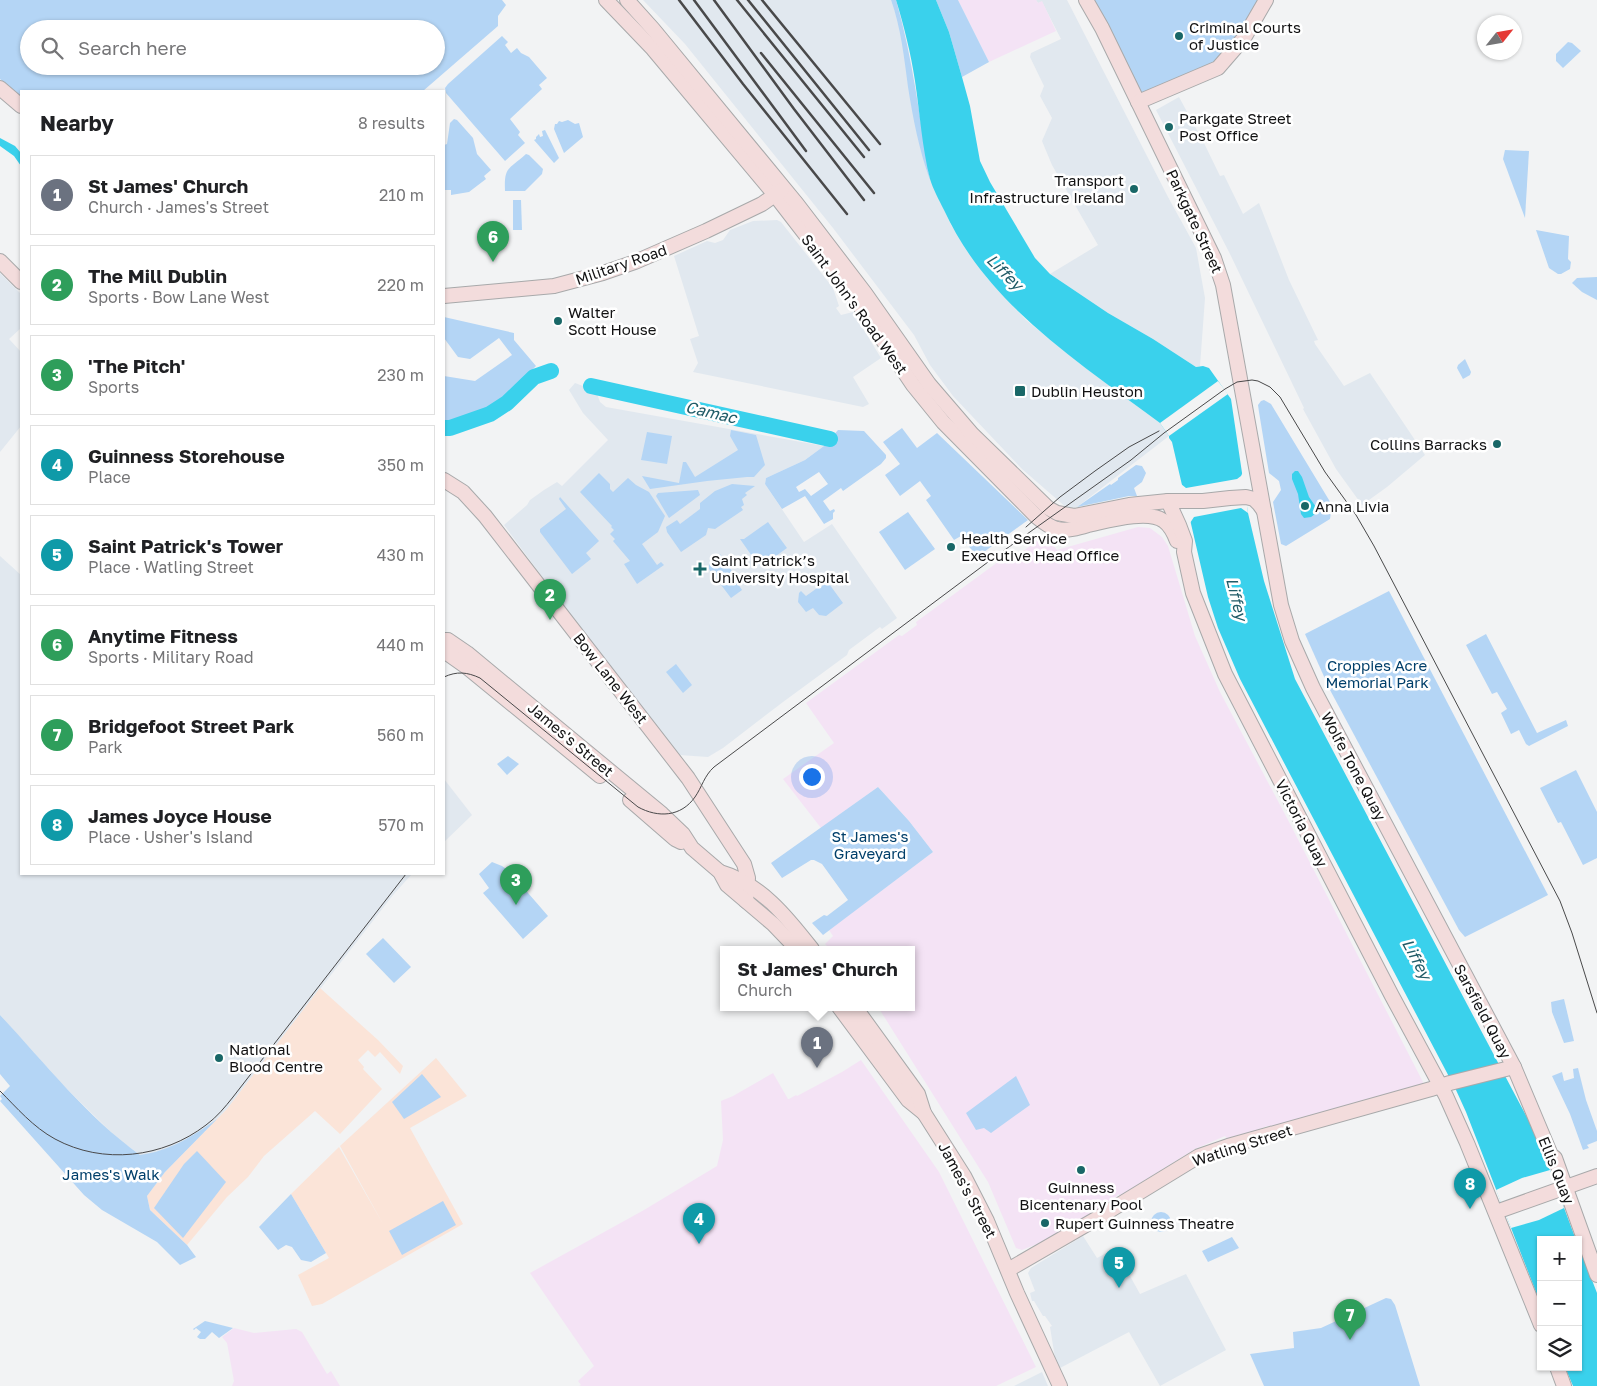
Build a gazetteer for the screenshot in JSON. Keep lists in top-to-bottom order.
{
  "streets": {
    "main road": [
      "Parkgate Street",
      "Military Road",
      "Saint John's Road West",
      "Bow Lane West",
      "James's Street",
      "Wolfe Tone Quay",
      "Victoria Quay",
      "Sarsfield Quay",
      "Watling Street",
      "Ellis Quay"
    ]
  },
  "crossings": [
    ["Parkgate Street", "Wolfe Tone Quay"],
    ["Military Road", "Saint John's Road West"],
    ["Saint John's Road West", "Wolfe Tone Quay"],
    ["Saint John's Road West", "Victoria Quay"],
    ["Bow Lane West", "James's Street"],
    ["James's Street", "Watling Street"],
    ["Wolfe Tone Quay", "Sarsfield Quay"],
    ["Victoria Quay", "Watling Street"],
    ["Sarsfield Quay", "Watling Street"],
    ["Sarsfield Quay", "Ellis Quay"],
    ["Watling Street", "Ellis Quay"]
  ],
  "water": ["Liffey", "Camac"],
  "parks": ["Croppies Acre Memorial Park", "St James's Graveyard", "James's Walk"],
  "places": {
    "other": [
      "Criminal Courts of Justice",
      "Parkgate Street Post Office",
      "Transport Infrastructure Ireland",
      "Walter Scott House",
      "Collins Barracks",
      "Anna Livia",
      "Health Service Executive Head Office",
      "National Blood Centre",
      "Guinness Bicentenary Pool",
      "Rupert Guinness Theatre"
    ],
    "transit": ["Dublin Heuston"],
    "health": ["Saint Patrick’s University Hospital"]
  },
  "north": "top right",
  "page": {
    "search": "Search here",
    "heading": ["Nearby", "8 results"],
    "list": [
      {
        "mark": "1",
        "name": "St James' Church",
        "note": "Church · James's Street",
        "value": "210 m"
      },
      {
        "mark": "2",
        "name": "The Mill Dublin",
        "note": "Sports · Bow Lane West",
        "value": "220 m"
      },
      {
        "mark": "3",
        "name": "'The Pitch'",
        "note": "Sports",
        "value": "230 m"
      },
      {
        "mark": "4",
        "name": "Guinness Storehouse",
        "note": "Place",
        "value": "350 m"
      },
      {
        "mark": "5",
        "name": "Saint Patrick's Tower",
        "note": "Place · Watling Street",
        "value": "430 m"
      },
      {
        "mark": "6",
        "name": "Anytime Fitness",
        "note": "Sports · Military Road",
        "value": "440 m"
      },
      {
        "mark": "7",
        "name": "Bridgefoot Street Park",
        "note": "Park",
        "value": "560 m"
      },
      {
        "mark": "8",
        "name": "James Joyce House",
        "note": "Place · Usher's Island",
        "value": "570 m"
      }
    ],
    "pins": [
      "6",
      "2",
      "3",
      "1",
      "8",
      "4",
      "5",
      "7"
    ],
    "popup": ["St James' Church", "Church"],
    "map_buttons": ["+", "−"]
  }
}
